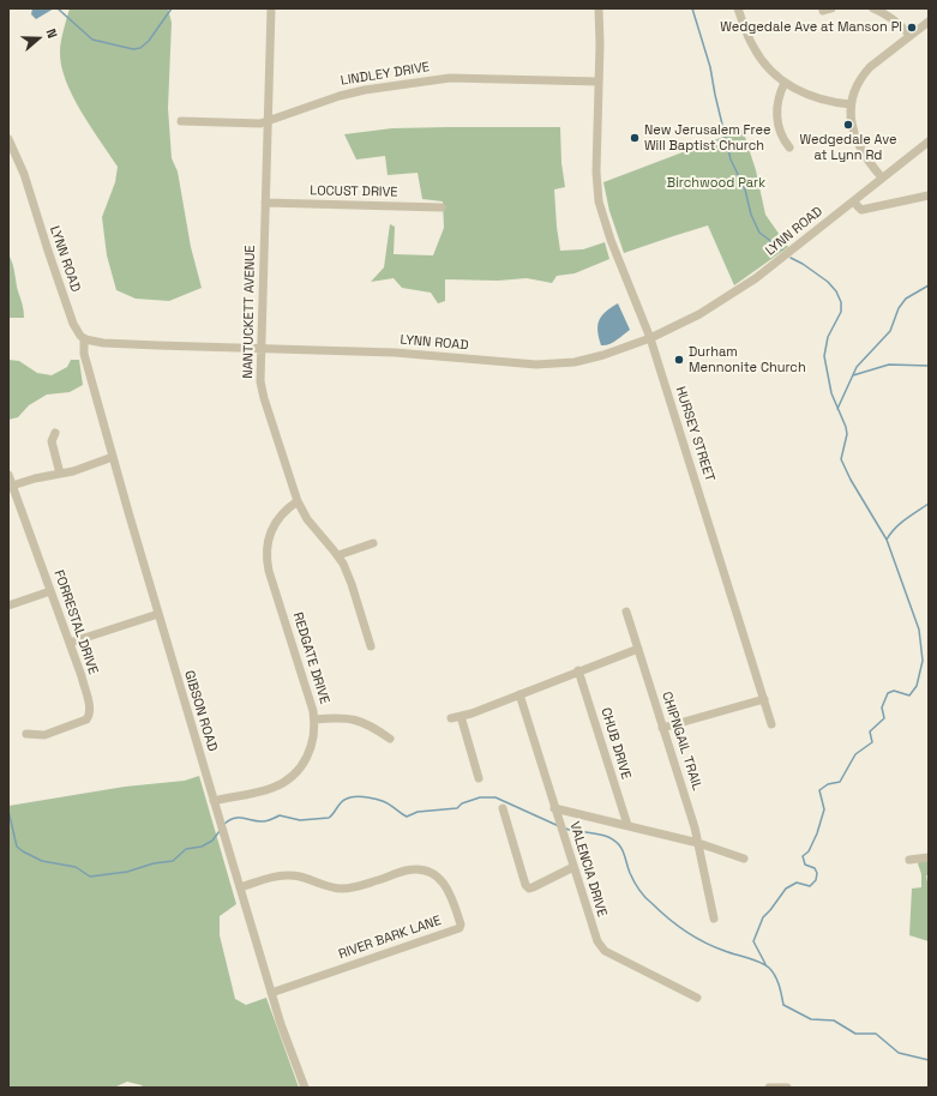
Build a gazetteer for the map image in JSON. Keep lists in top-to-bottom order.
{
  "streets": {
    "street": [
      "LINDLEY DRIVE",
      "LOCUST DRIVE",
      "LYNN ROAD",
      "NANTUCKETT AVENUE",
      "HURSEY STREET",
      "FORRESTAL DRIVE",
      "REDGATE DRIVE",
      "GIBSON ROAD",
      "CHIPNGAIL TRAIL",
      "CHUB DRIVE",
      "VALENCIA DRIVE",
      "RIVER BARK LANE"
    ]
  },
  "crossings": [
    ["LINDLEY DRIVE", "NANTUCKETT AVENUE"],
    ["LINDLEY DRIVE", "HURSEY STREET"],
    ["LOCUST DRIVE", "NANTUCKETT AVENUE"],
    ["LYNN ROAD", "NANTUCKETT AVENUE"],
    ["LYNN ROAD", "HURSEY STREET"],
    ["LYNN ROAD", "GIBSON ROAD"],
    ["NANTUCKETT AVENUE", "REDGATE DRIVE"],
    ["REDGATE DRIVE", "GIBSON ROAD"],
    ["GIBSON ROAD", "RIVER BARK LANE"]
  ],
  "parks": ["Birchwood Park"],
  "places": [
    "Wedgedale Ave at Manson Pl",
    "Wedgedale Ave at Lynn Rd",
    "New Jerusalem Free Will Baptist Church",
    "Durham Mennonite Church"
  ],
  "north": "right"
}
